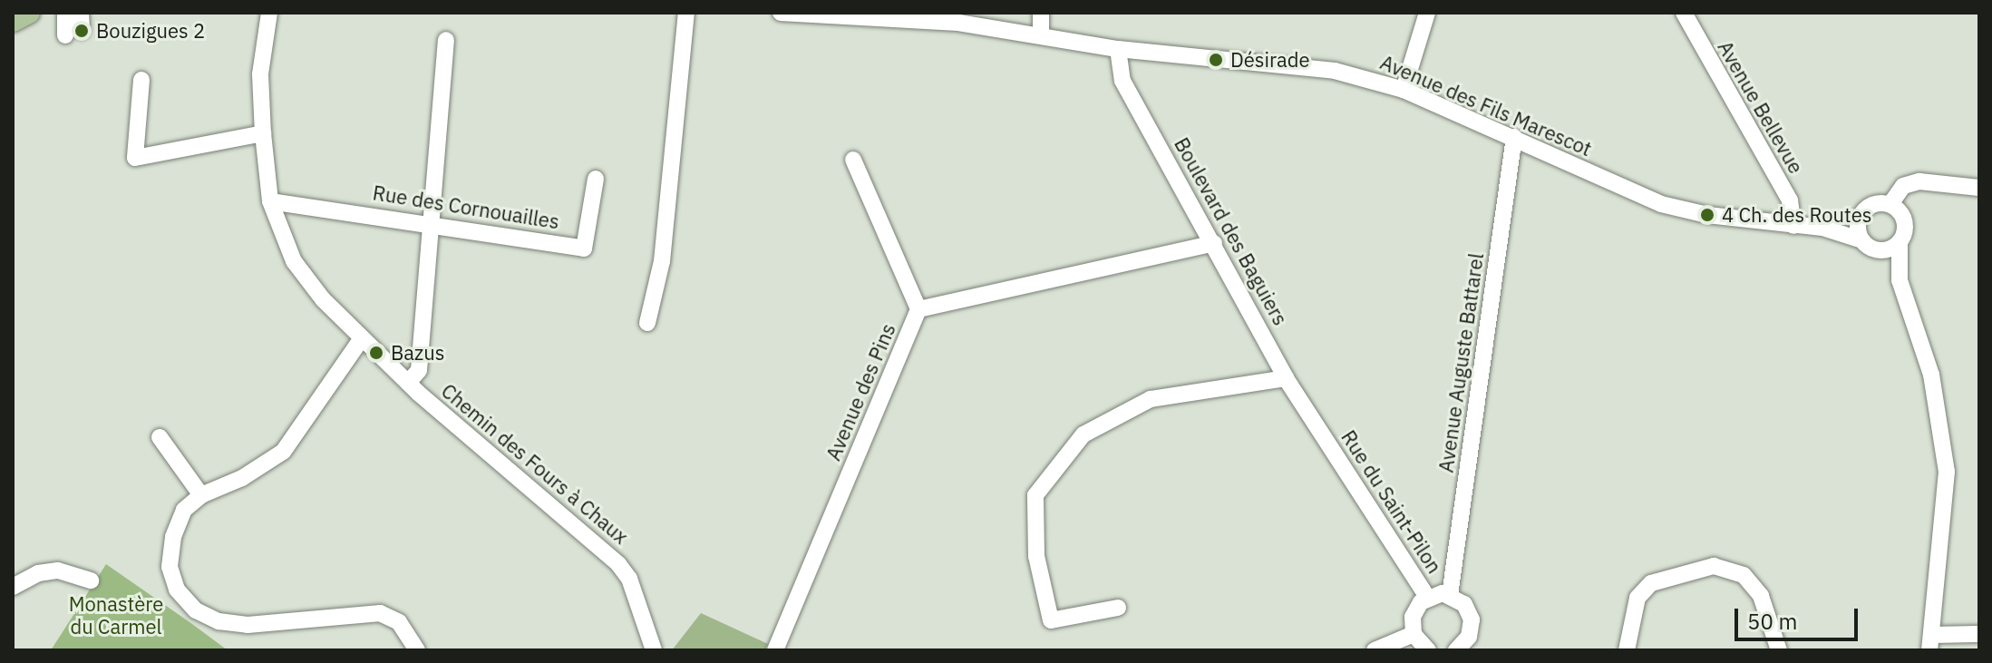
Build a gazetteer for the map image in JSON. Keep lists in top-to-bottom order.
{
  "streets": {
    "street": [
      "Avenue des Fils Marescot",
      "Avenue Bellevue",
      "Rue des Cornouailles",
      "Boulevard des Baguiers",
      "Avenue Auguste Battarel",
      "Avenue des Pins",
      "Chemin des Fours à Chaux",
      "Rue du Saint-Pilon"
    ]
  },
  "crossings": [
    ["Avenue des Fils Marescot", "Avenue Bellevue"],
    ["Avenue des Fils Marescot", "Boulevard des Baguiers"],
    ["Avenue des Fils Marescot", "Avenue Auguste Battarel"],
    ["Rue des Cornouailles", "Chemin des Fours à Chaux"],
    ["Boulevard des Baguiers", "Avenue des Pins"],
    ["Boulevard des Baguiers", "Rue du Saint-Pilon"]
  ],
  "parks": ["Monastère du Carmel"],
  "places": [
    "Bouzigues 2",
    "Désirade",
    "4 Ch. des Routes",
    "Bazus"
  ],
  "scale_bar": "50 m"
}
